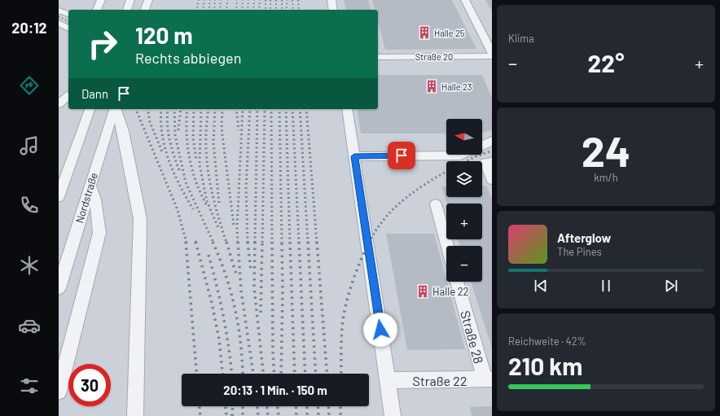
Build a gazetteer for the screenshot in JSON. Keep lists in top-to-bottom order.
{
  "streets": {
    "street": [
      "Straße 20",
      "Nordstraße",
      "Straße 28",
      "Straße 22"
    ]
  },
  "crossings": [
    ["Straße 28", "Straße 22"]
  ],
  "places": {
    "building": ["Halle 25", "Halle 23", "Halle 22"]
  },
  "north": "left",
  "page": {
    "tabs": "20:12",
    "tile": [
      "Klima",
      ["24", "km/h"],
      ["Reichweite · 42%", "210 km"]
    ],
    "turn": ["120 m", "Rechts abbiegen"],
    "heat": ["−", "22°", "+"],
    "then": "Dann",
    "map_buttons": ["+", "−"],
    "song": ["Afterglow", "The Pines"],
    "limit": "30",
    "trip": "20:13 · 1 Min. · 150 m"
  }
}
